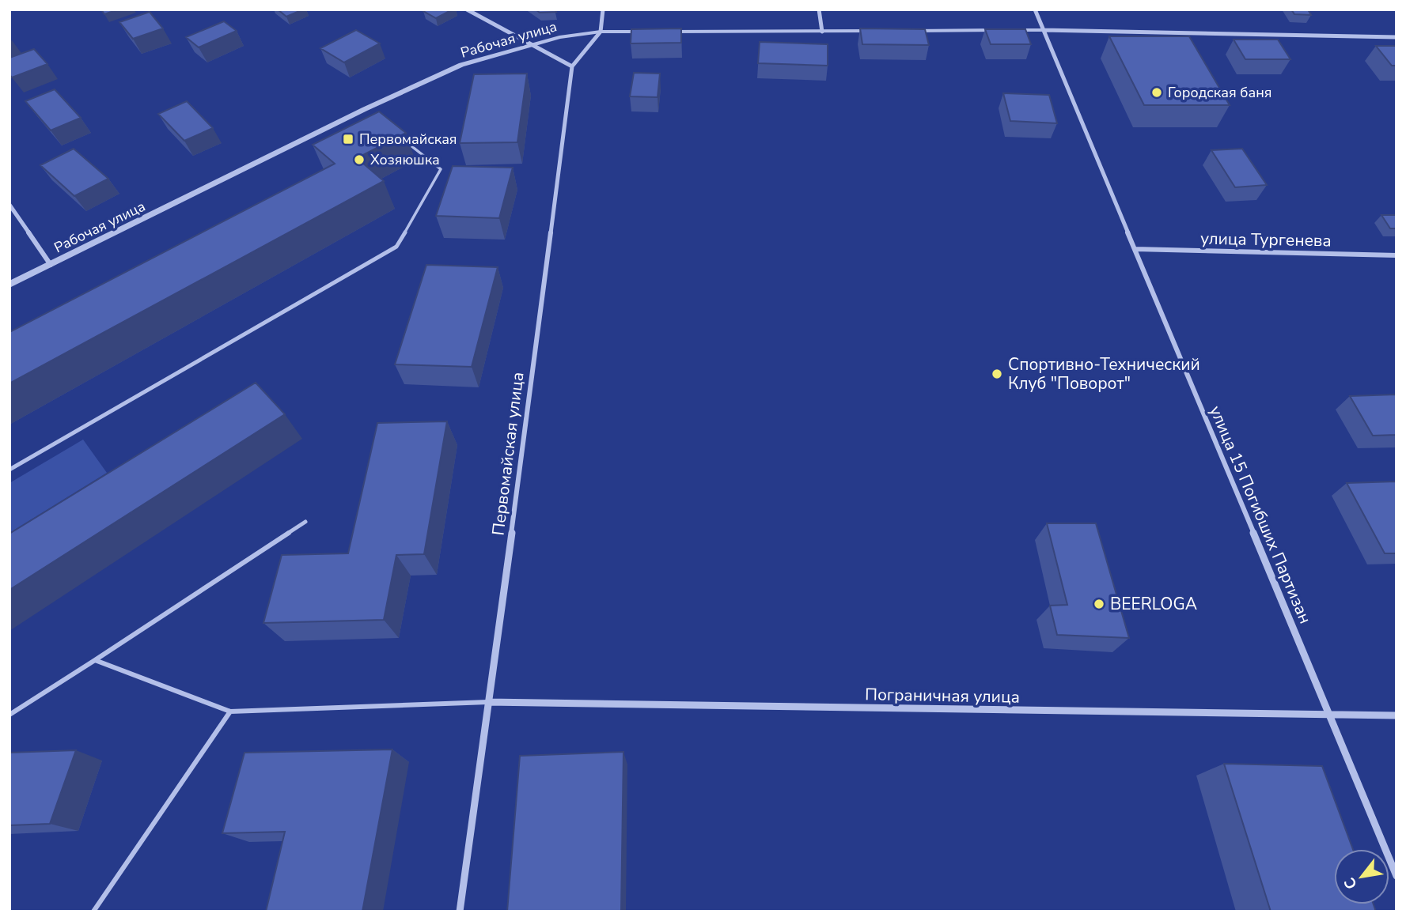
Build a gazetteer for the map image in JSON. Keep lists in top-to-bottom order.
{
  "streets": {
    "street": [
      "Рабочая улица",
      "улица Тургенева",
      "Первомайская улица",
      "улица 15 Погибших Партизан",
      "Пограничная улица"
    ]
  },
  "crossings": [
    ["улица Тургенева", "улица 15 Погибших Партизан"],
    ["Первомайская улица", "Пограничная улица"],
    ["улица 15 Погибших Партизан", "Пограничная улица"]
  ],
  "places": {
    "other": [
      "Городская баня",
      "Хозяюшка",
      "Спортивно-Технический Клуб \"Поворот\"",
      "BEERLOGA"
    ],
    "transit": ["Первомайская"]
  },
  "north": "bottom left"
}
